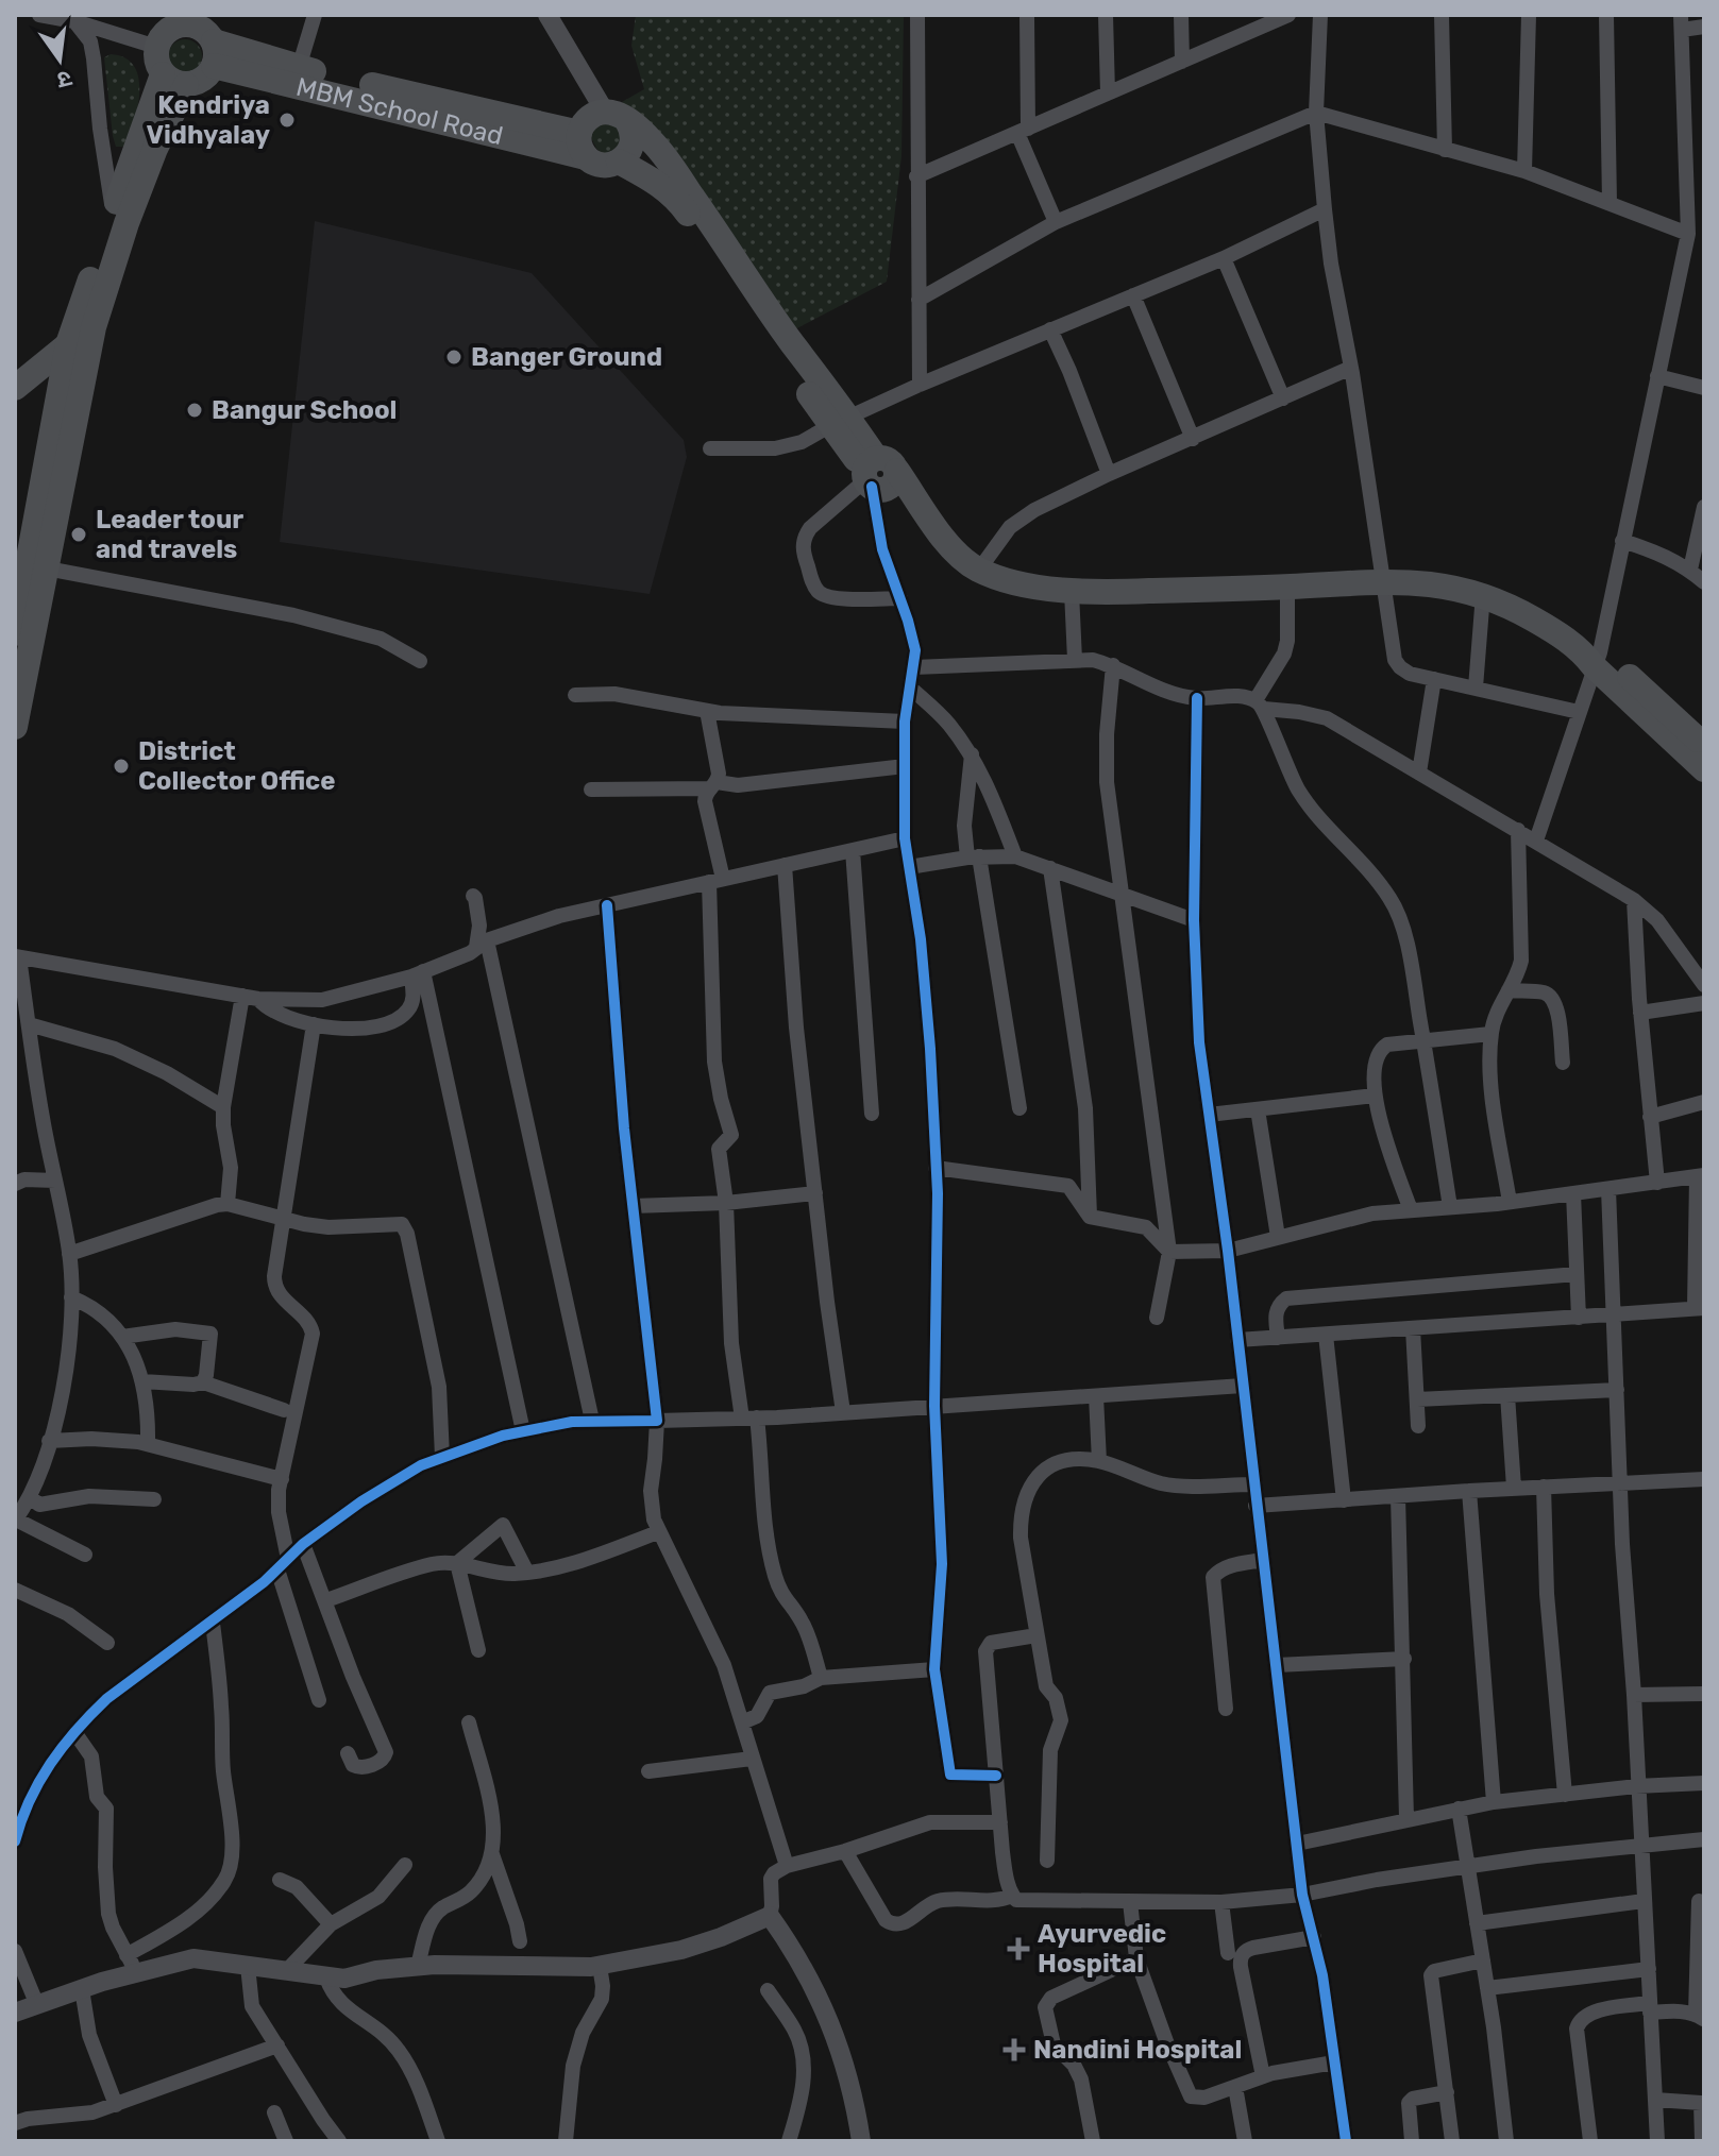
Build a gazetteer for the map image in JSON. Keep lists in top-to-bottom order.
{
  "streets": {
    "main road": ["MBM School Road"]
  },
  "places": {
    "other": [
      "Kendriya Vidhyalay",
      "Banger Ground",
      "Bangur School",
      "Leader tour and travels",
      "District Collector Office"
    ],
    "health": ["Ayurvedic Hospital", "Nandini Hospital"]
  },
  "north": "bottom"
}
